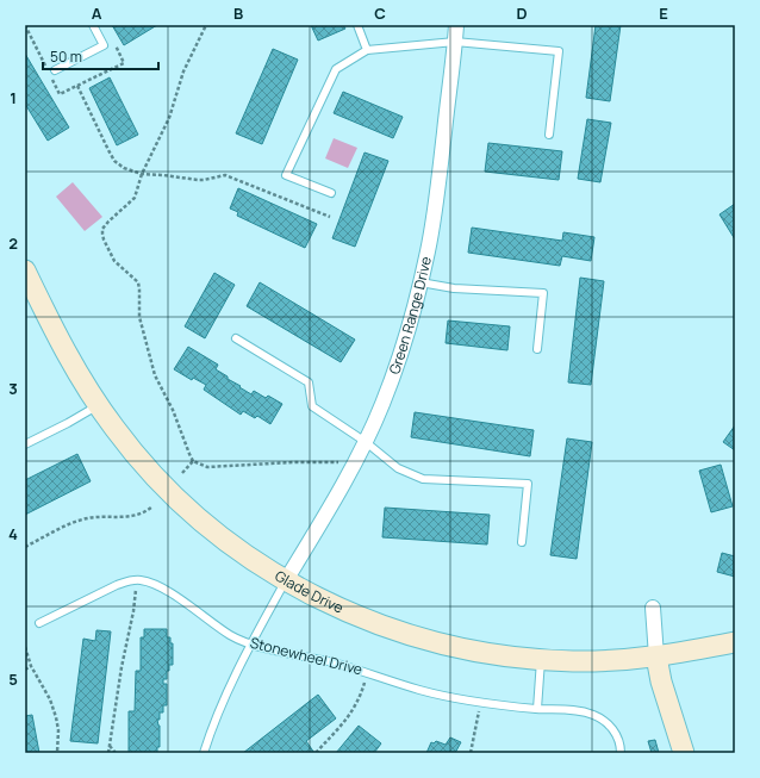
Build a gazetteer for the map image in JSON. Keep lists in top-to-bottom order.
{
  "streets": {
    "street": ["Green Range Drive", "Glade Drive"],
    "lane": ["Stonewheel Drive"]
  },
  "crossings": [
    ["Green Range Drive", "Glade Drive"]
  ],
  "scale_bar": "50 m",
  "grid": {
    "columns": [
      "A",
      "B",
      "C",
      "D",
      "E"
    ],
    "rows": [
      "1",
      "2",
      "3",
      "4",
      "5"
    ]
  }
}
